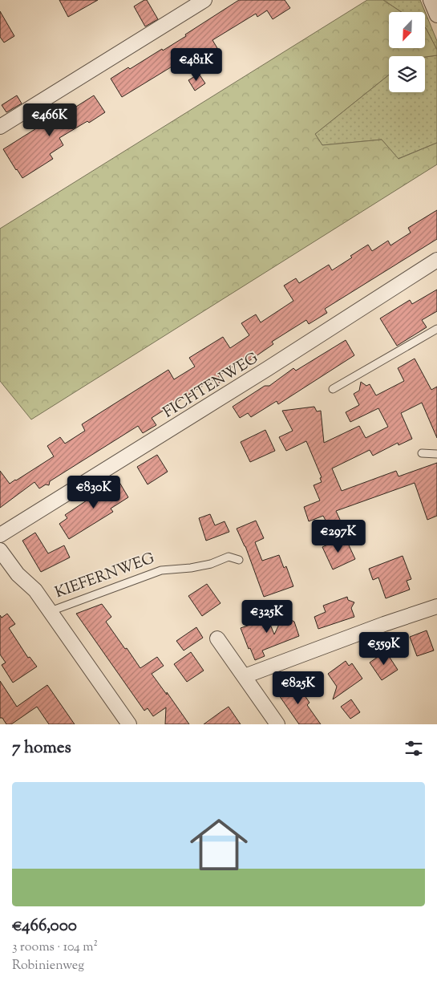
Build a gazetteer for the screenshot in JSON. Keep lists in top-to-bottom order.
{
  "streets": {
    "street": ["FICHTENWEG", "KIEFERNWEG"]
  },
  "north": "bottom left",
  "page": {
    "price": [
      "€481K",
      "€466K",
      "€830K",
      "€297K",
      "€325K",
      "€559K",
      "€825K"
    ],
    "heading": "7 homes",
    "list": [
      {
        "name": "€466,000",
        "note": "3 rooms · 104 m² · Robinienweg"
      }
    ]
  }
}
